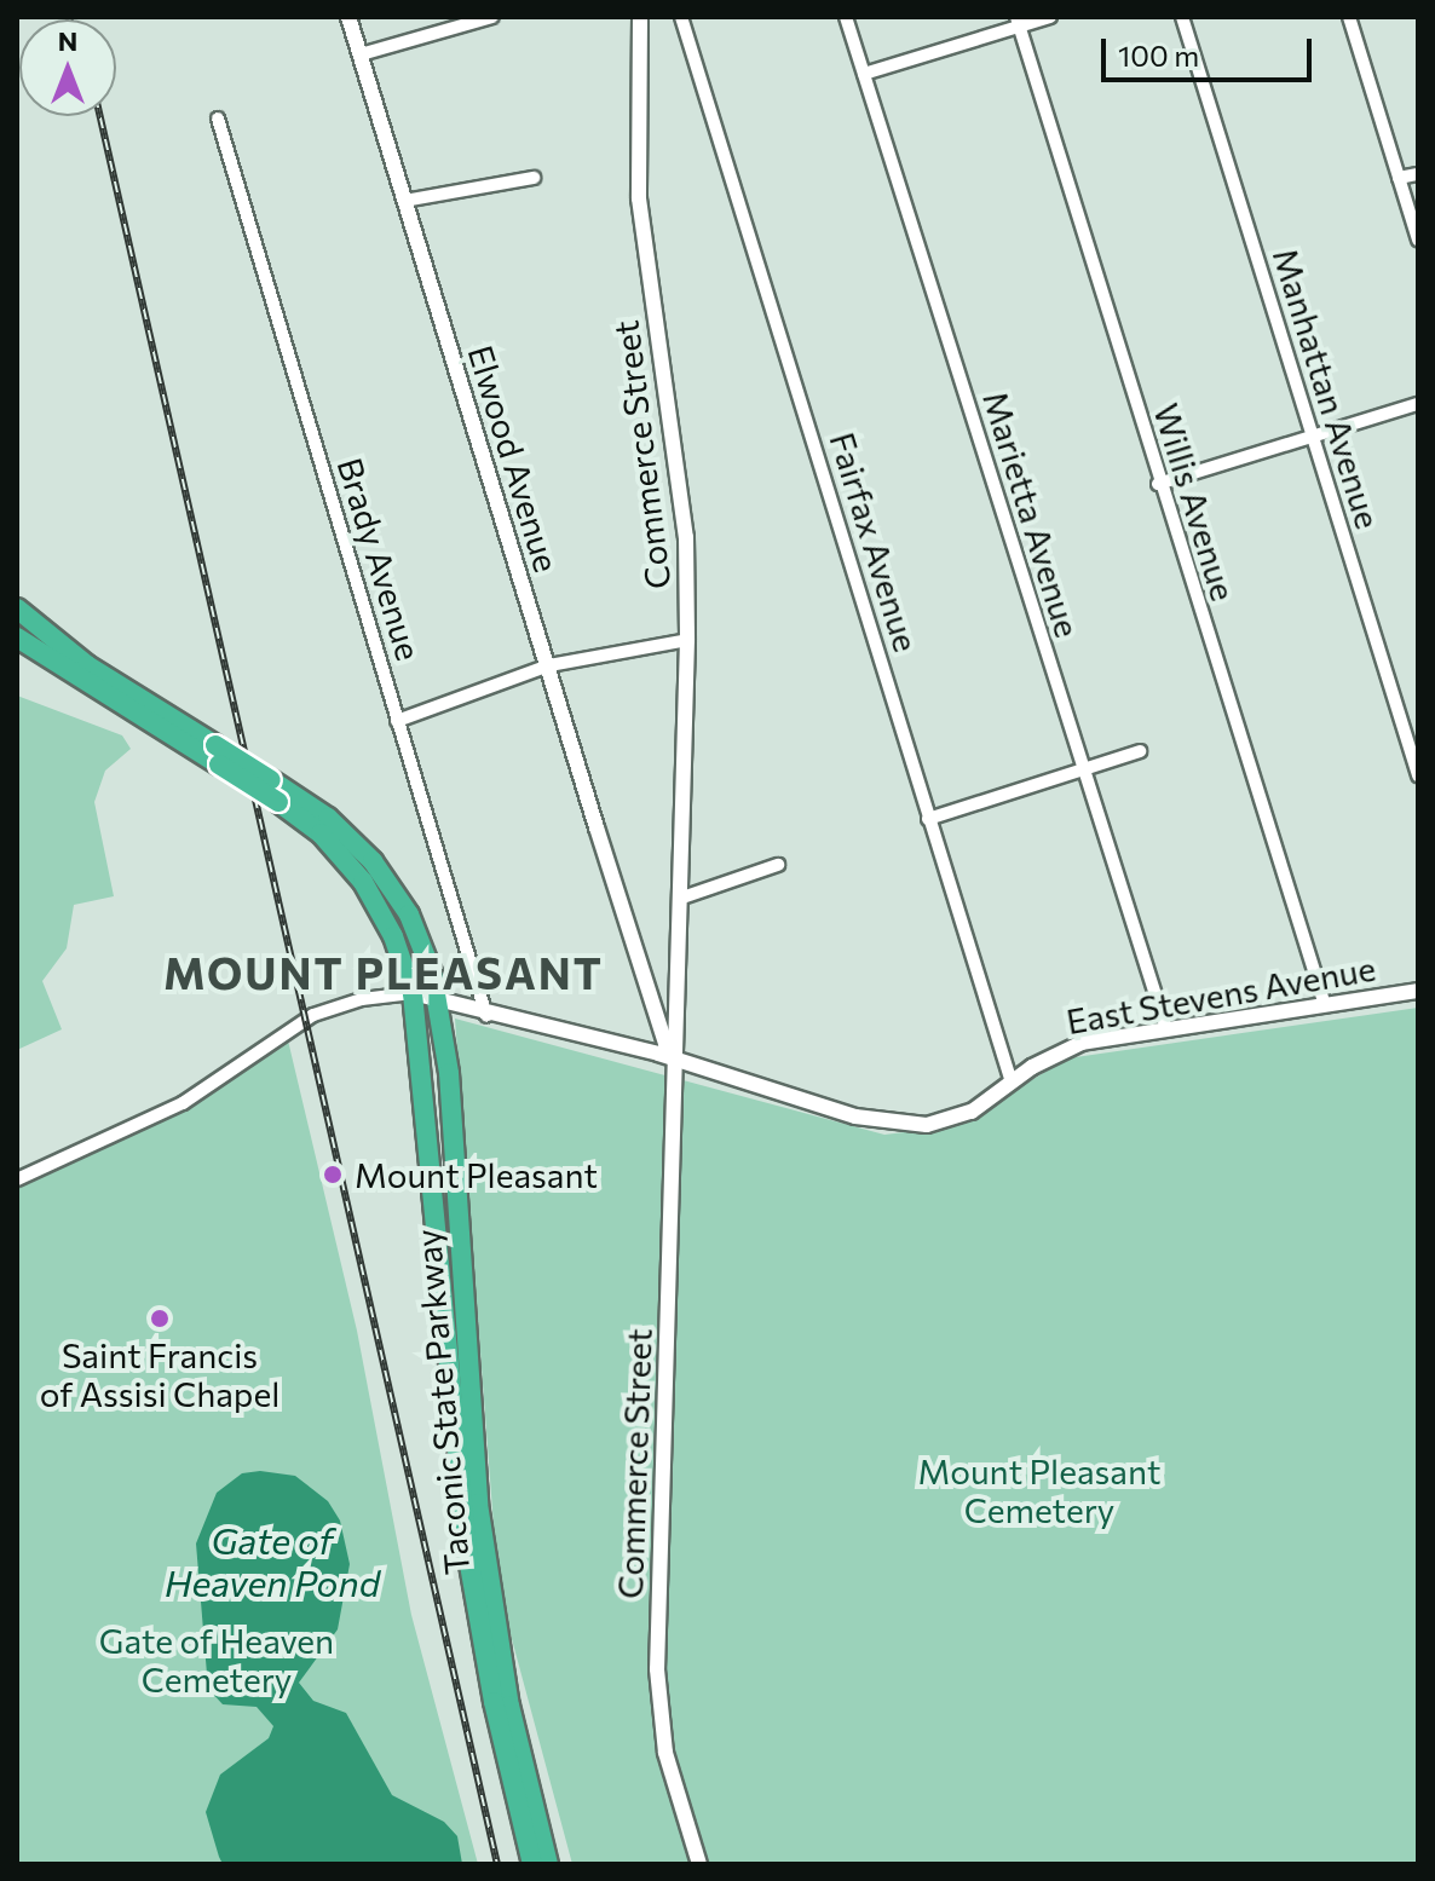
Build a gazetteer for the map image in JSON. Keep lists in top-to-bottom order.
{
  "streets": {
    "highway": ["Taconic State Parkway"],
    "street": [
      "Manhattan Avenue",
      "Commerce Street",
      "Elwood Avenue",
      "Willis Avenue",
      "Marietta Avenue",
      "Fairfax Avenue",
      "Brady Avenue",
      "East Stevens Avenue"
    ]
  },
  "crossings": [
    ["Commerce Street", "Elwood Avenue"],
    ["Commerce Street", "East Stevens Avenue"],
    ["Willis Avenue", "East Stevens Avenue"],
    ["Marietta Avenue", "East Stevens Avenue"],
    ["Fairfax Avenue", "East Stevens Avenue"],
    ["Brady Avenue", "East Stevens Avenue"],
    ["East Stevens Avenue", "Taconic State Parkway"]
  ],
  "districts": ["MOUNT PLEASANT"],
  "water": ["Gate of Heaven Pond"],
  "parks": ["Mount Pleasant Cemetery", "Gate of Heaven Cemetery"],
  "places": ["Mount Pleasant", "Saint Francis of Assisi Chapel"],
  "scale_bar": "100 m",
  "north": "top"
}
